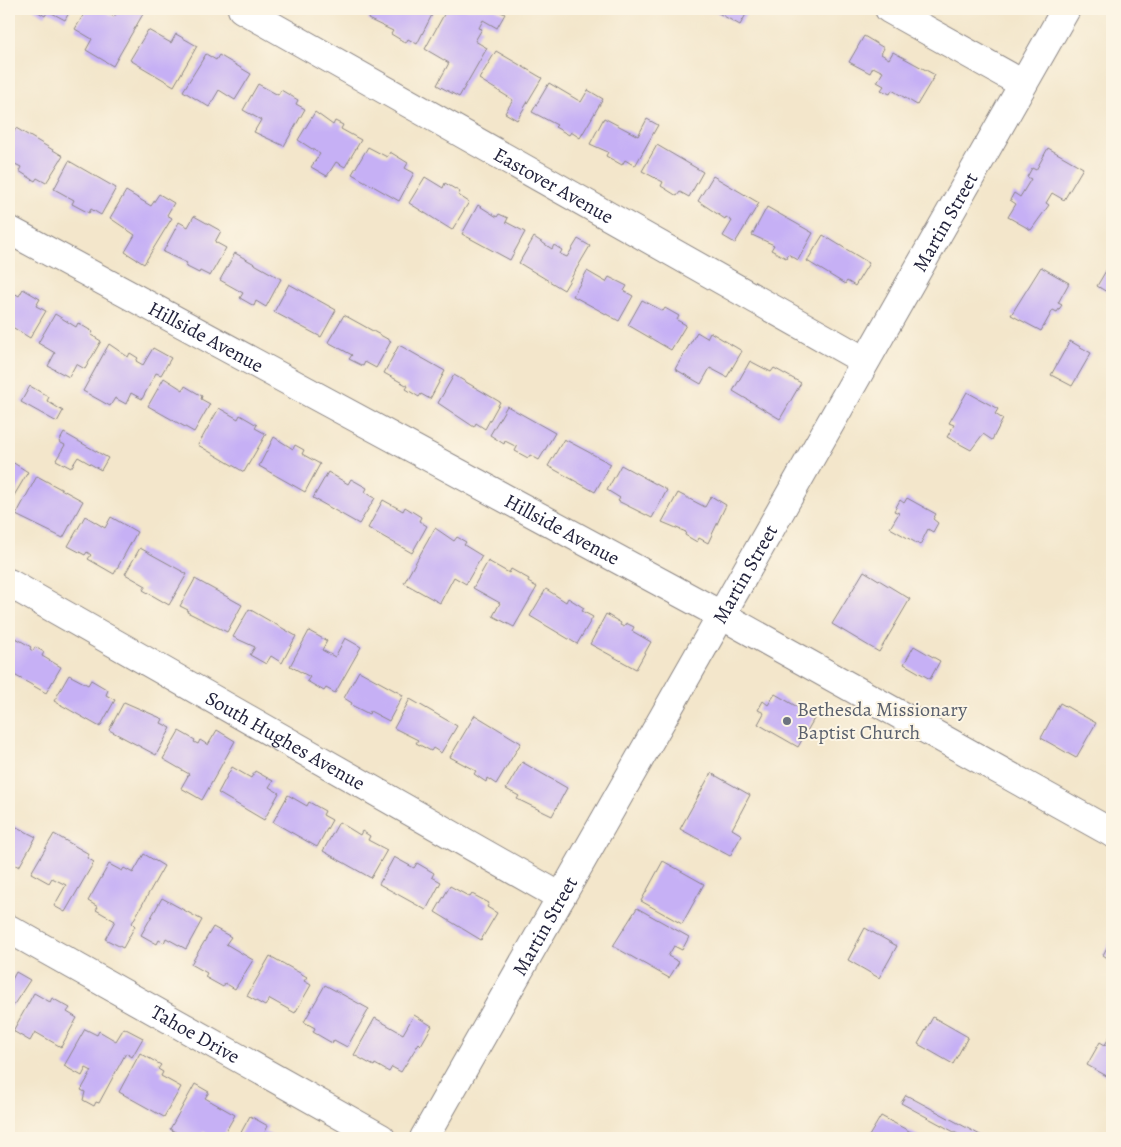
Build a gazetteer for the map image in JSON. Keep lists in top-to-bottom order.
{
  "streets": {
    "street": [
      "Eastover Avenue",
      "Martin Street",
      "Hillside Avenue",
      "South Hughes Avenue",
      "Tahoe Drive"
    ]
  },
  "crossings": [
    ["Eastover Avenue", "Martin Street"],
    ["Martin Street", "Hillside Avenue"],
    ["Martin Street", "South Hughes Avenue"]
  ],
  "places": ["Bethesda Missionary Baptist Church"]
}
